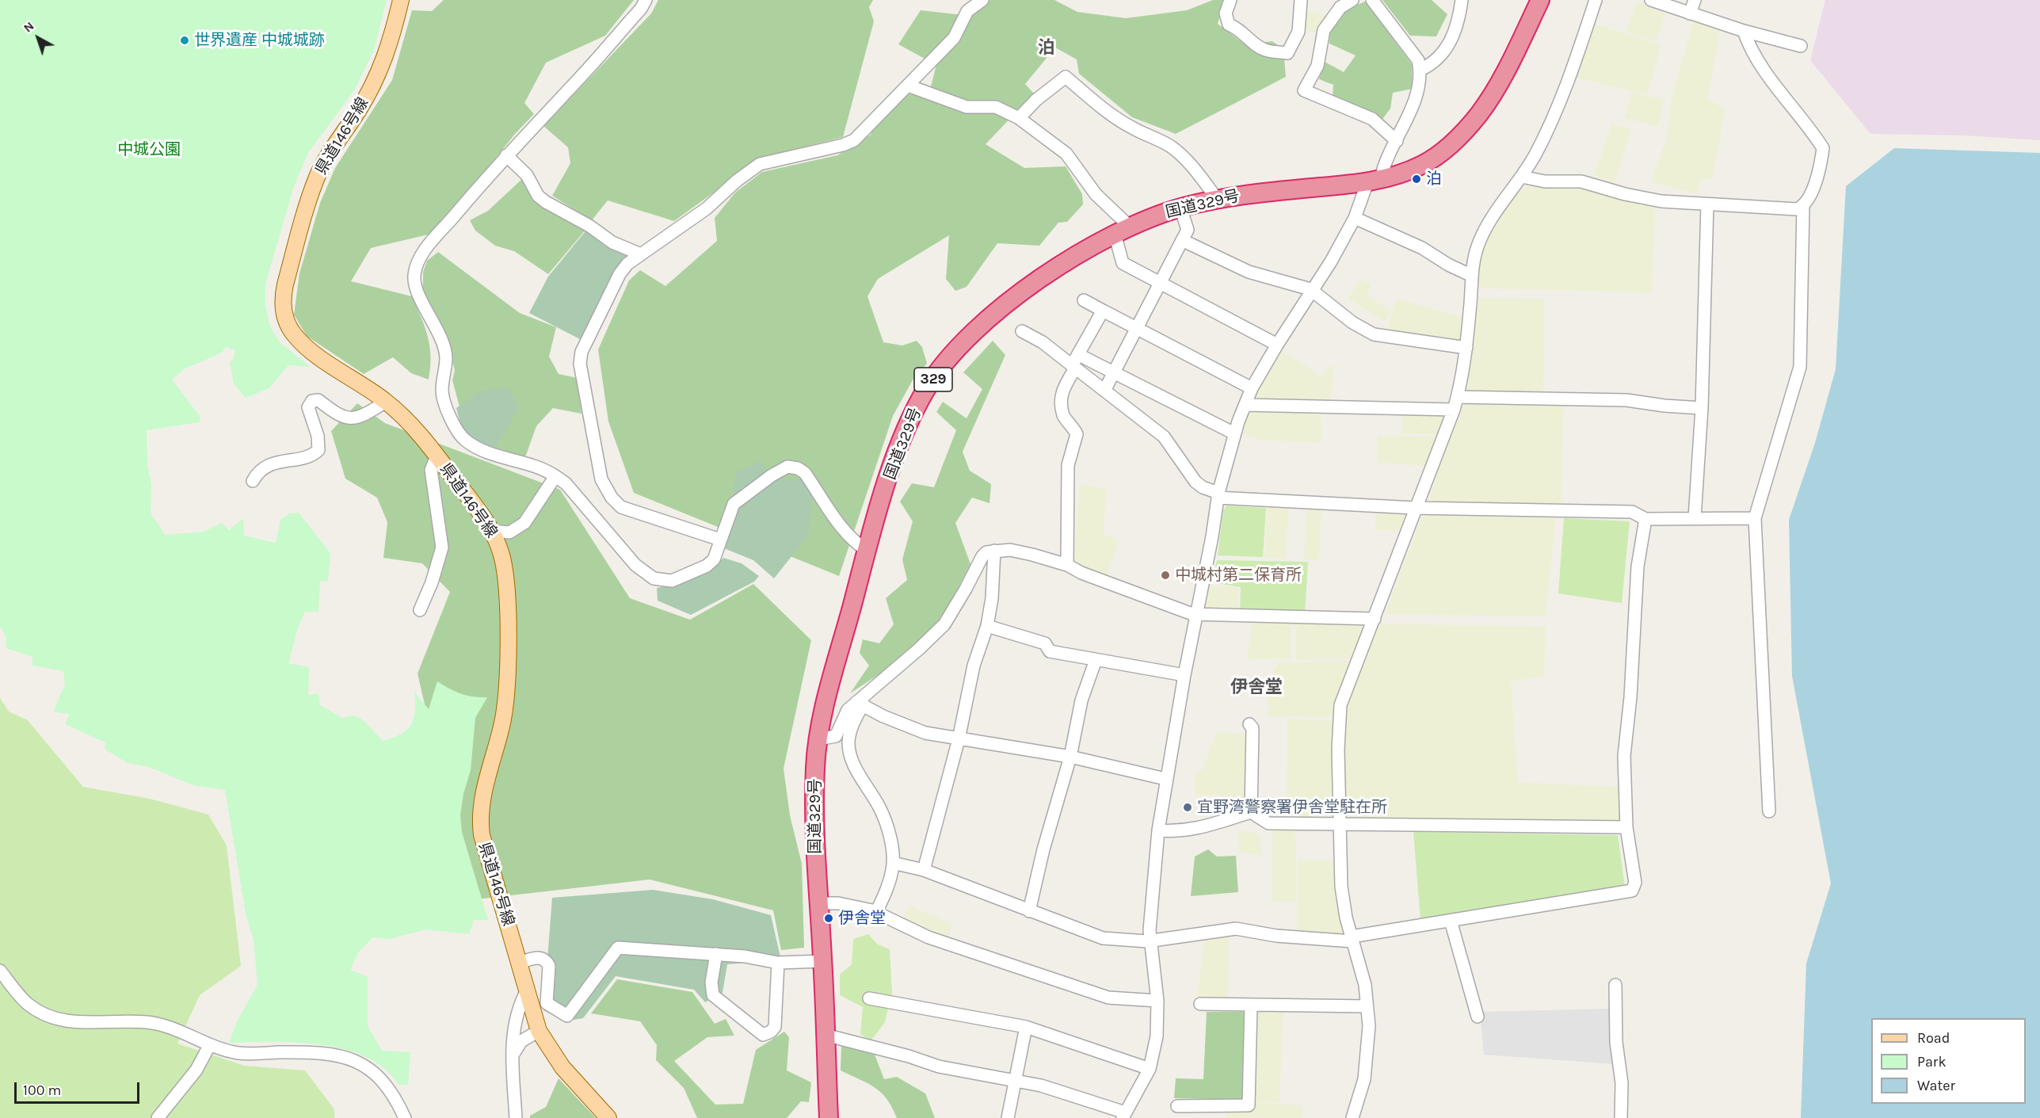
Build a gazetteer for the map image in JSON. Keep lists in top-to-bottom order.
{
  "streets": {
    "highway": ["国道329号", "329"],
    "main road": ["県道146号線"]
  },
  "districts": ["泊", "伊舎堂"],
  "parks": ["中城公園"],
  "places": [
    "世界遺産 中城城跡",
    "泊",
    "中城村第二保育所",
    "宜野湾警察署伊舎堂駐在所",
    "伊舎堂"
  ],
  "legend": ["Road", "Park", "Water"],
  "scale_bar": "100 m",
  "north": "top left"
}
